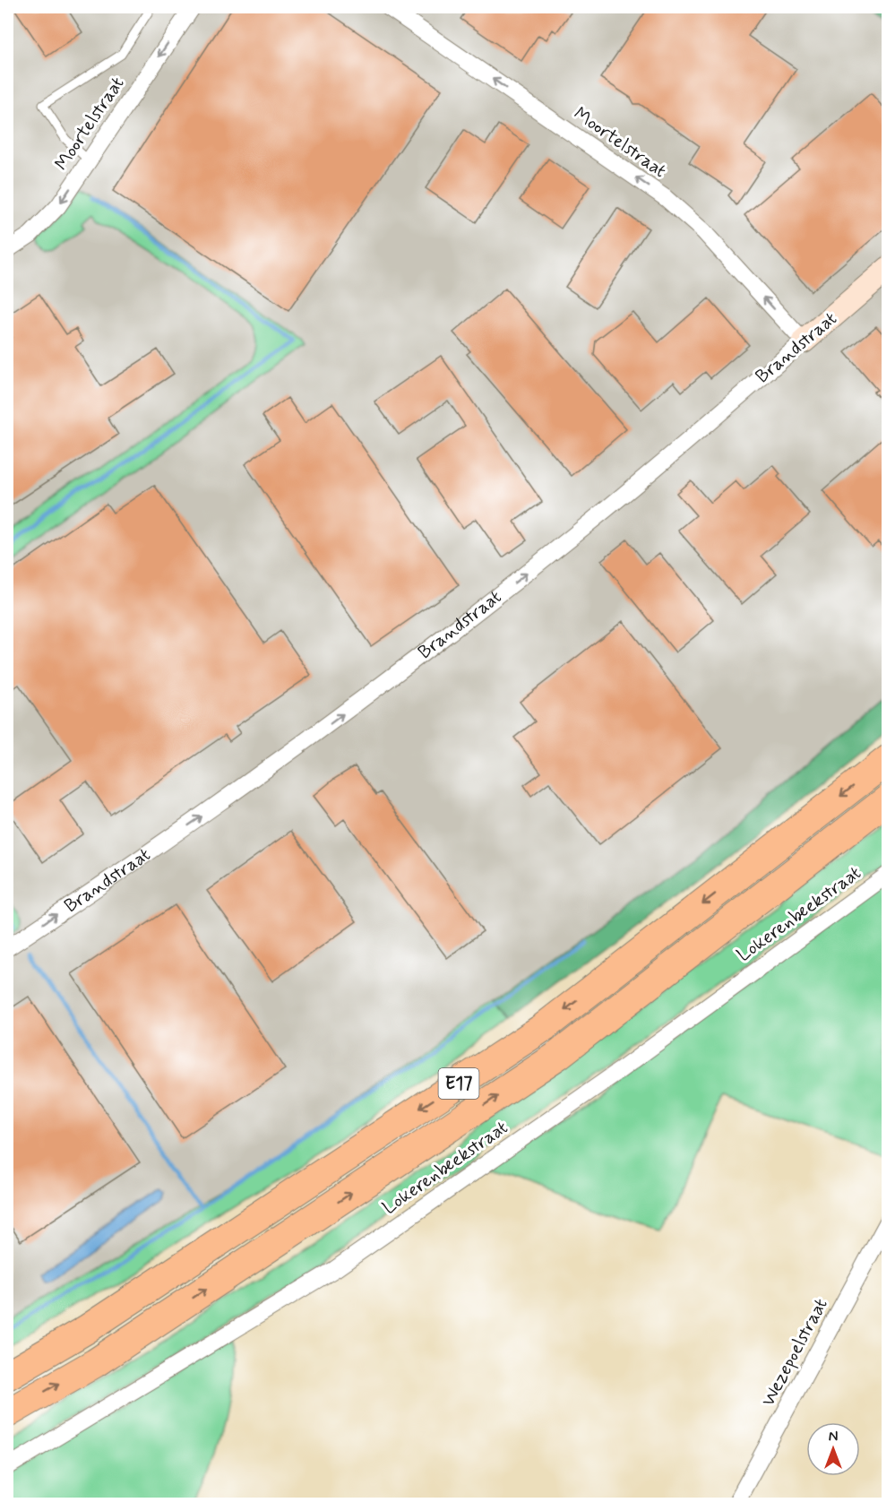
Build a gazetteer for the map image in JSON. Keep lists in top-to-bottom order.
{
  "streets": {
    "highway": ["E17"],
    "street": [
      "Moortelstraat",
      "Brandstraat",
      "Lokerenbeekstraat",
      "Wezepoelstraat"
    ]
  },
  "crossings": [
    ["Moortelstraat", "Brandstraat"]
  ],
  "one_way": ["Brandstraat"],
  "north": "top"
}
